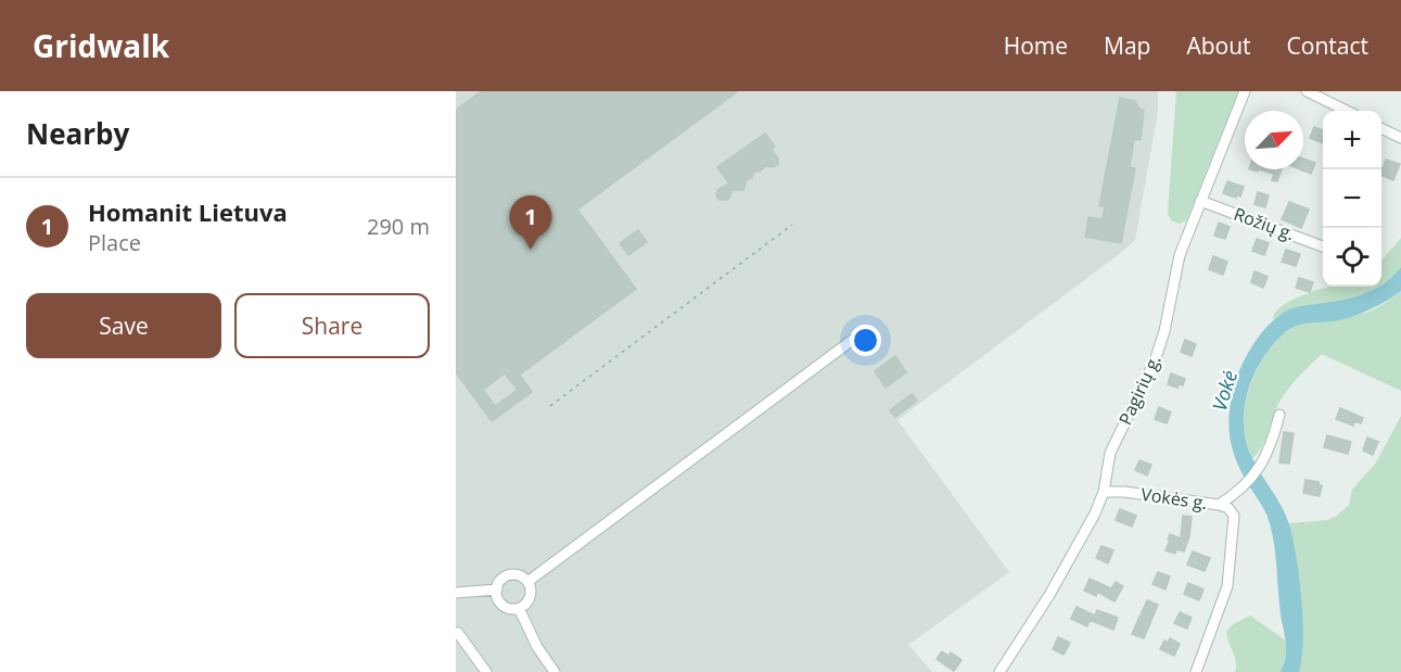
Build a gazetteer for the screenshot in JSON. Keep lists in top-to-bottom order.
{
  "streets": {
    "street": ["Rožių g.", "Pagirių g.", "Vokės g."]
  },
  "crossings": [
    ["Rožių g.", "Pagirių g."],
    ["Pagirių g.", "Vokės g."]
  ],
  "water": ["Vokė"],
  "north": "top right",
  "page": {
    "header": "Gridwalk",
    "nav": [
      "Home",
      "Map",
      "About",
      "Contact"
    ],
    "heading": "Nearby",
    "map_buttons": ["+", "−"],
    "list": [
      {
        "mark": "1",
        "name": "Homanit Lietuva",
        "note": "Place",
        "value": "290 m"
      }
    ],
    "pins": "1",
    "buttons": ["Save", "Share"]
  }
}
